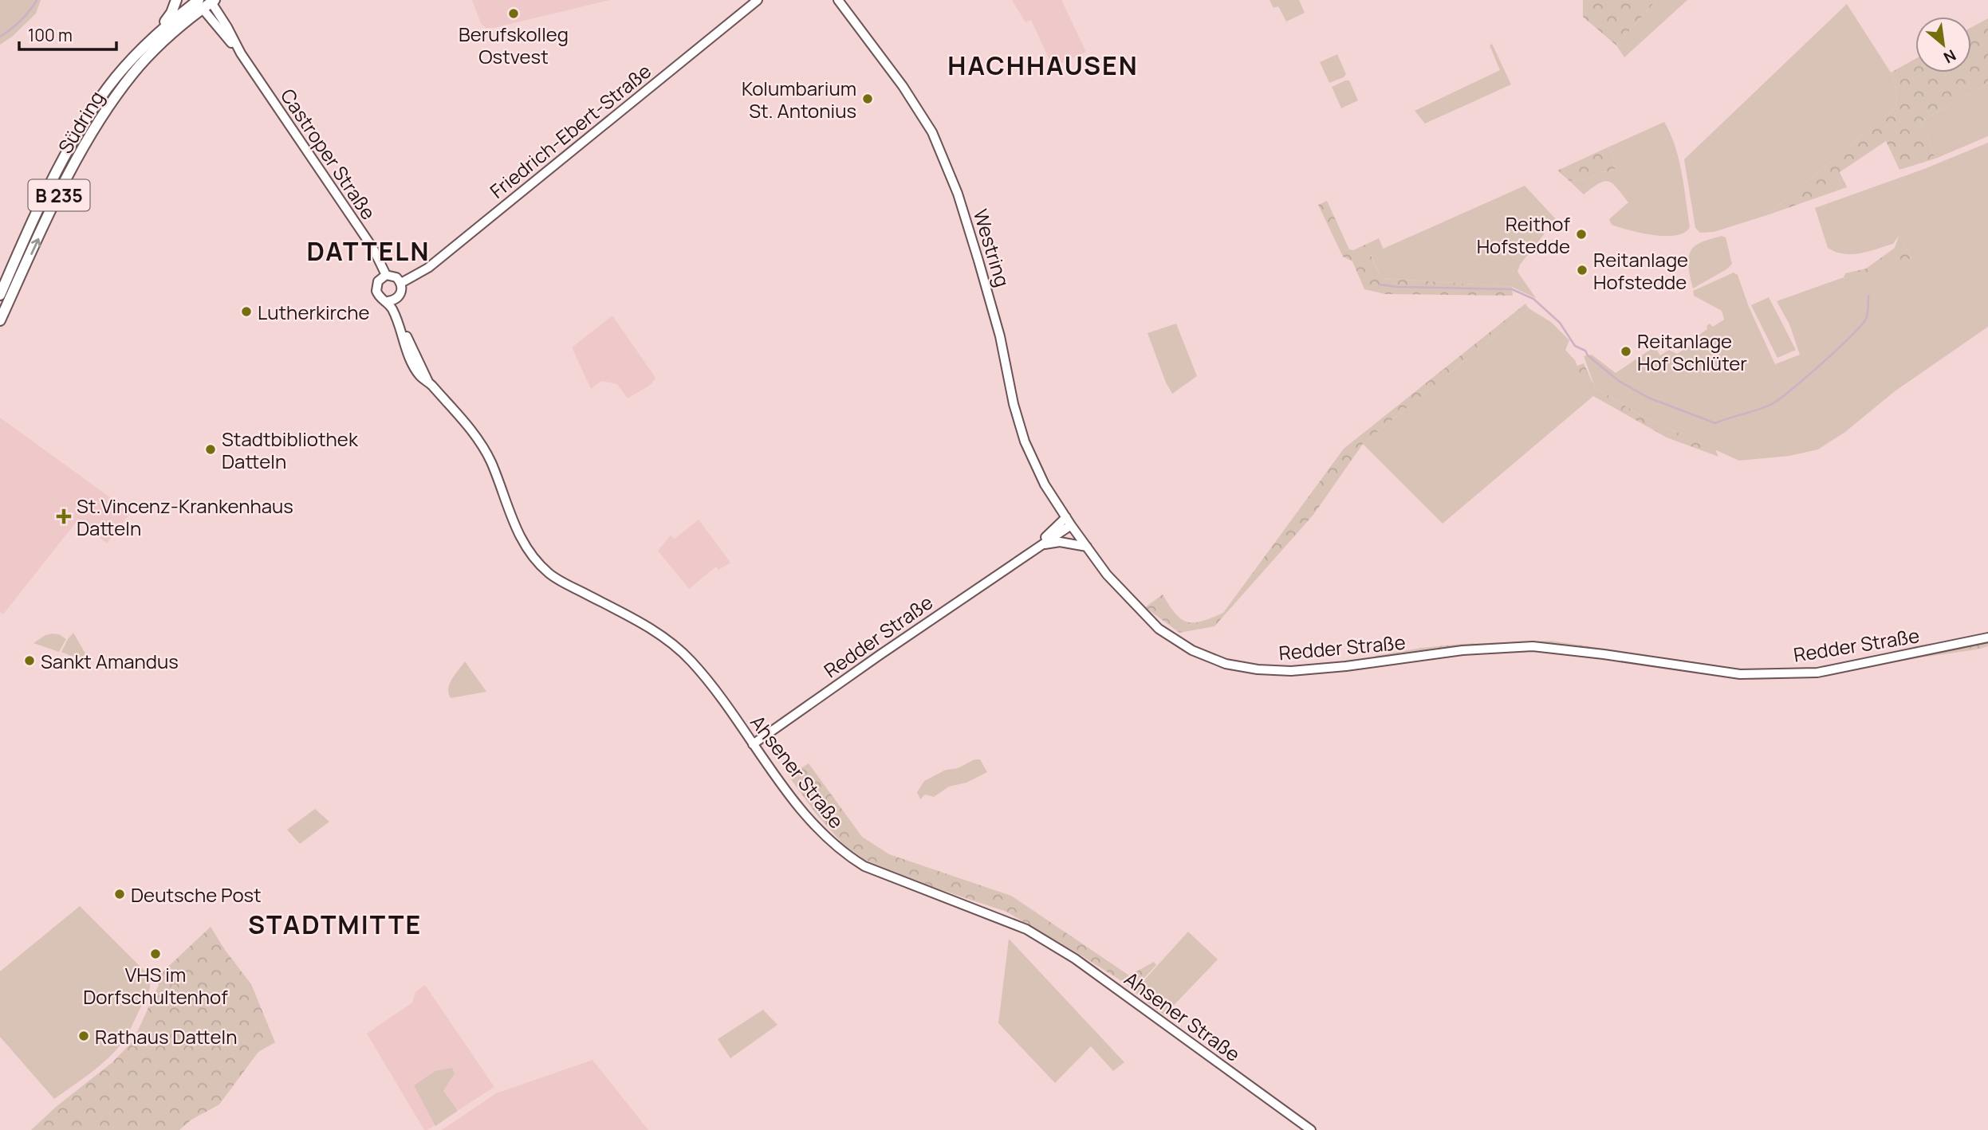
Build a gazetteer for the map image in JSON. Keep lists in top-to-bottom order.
{
  "streets": {
    "main road": ["Südring", "B 235"],
    "street": [
      "Friedrich-Ebert-Straße",
      "Castroper Straße",
      "Westring",
      "Redder Straße",
      "Ahsener Straße"
    ]
  },
  "crossings": [
    ["Südring", "Castroper Straße"],
    ["Südring", "B 235"],
    ["Friedrich-Ebert-Straße", "Castroper Straße"],
    ["Friedrich-Ebert-Straße", "Ahsener Straße"],
    ["Castroper Straße", "Ahsener Straße"],
    ["Westring", "Redder Straße"],
    ["Redder Straße", "Ahsener Straße"]
  ],
  "districts": ["HACHHAUSEN", "DATTELN", "STADTMITTE"],
  "places": {
    "other": [
      "Berufskolleg Ostvest",
      "Kolumbarium St. Antonius",
      "Reithof Hofstedde",
      "Reitanlage Hofstedde",
      "Lutherkirche",
      "Reitanlage Hof Schlüter",
      "Stadtbibliothek Datteln",
      "Sankt Amandus",
      "Deutsche Post",
      "VHS im Dorfschultenhof",
      "Rathaus Datteln"
    ],
    "health": ["St.Vincenz-Krankenhaus Datteln"]
  },
  "scale_bar": "100 m",
  "north": "bottom right"
}
